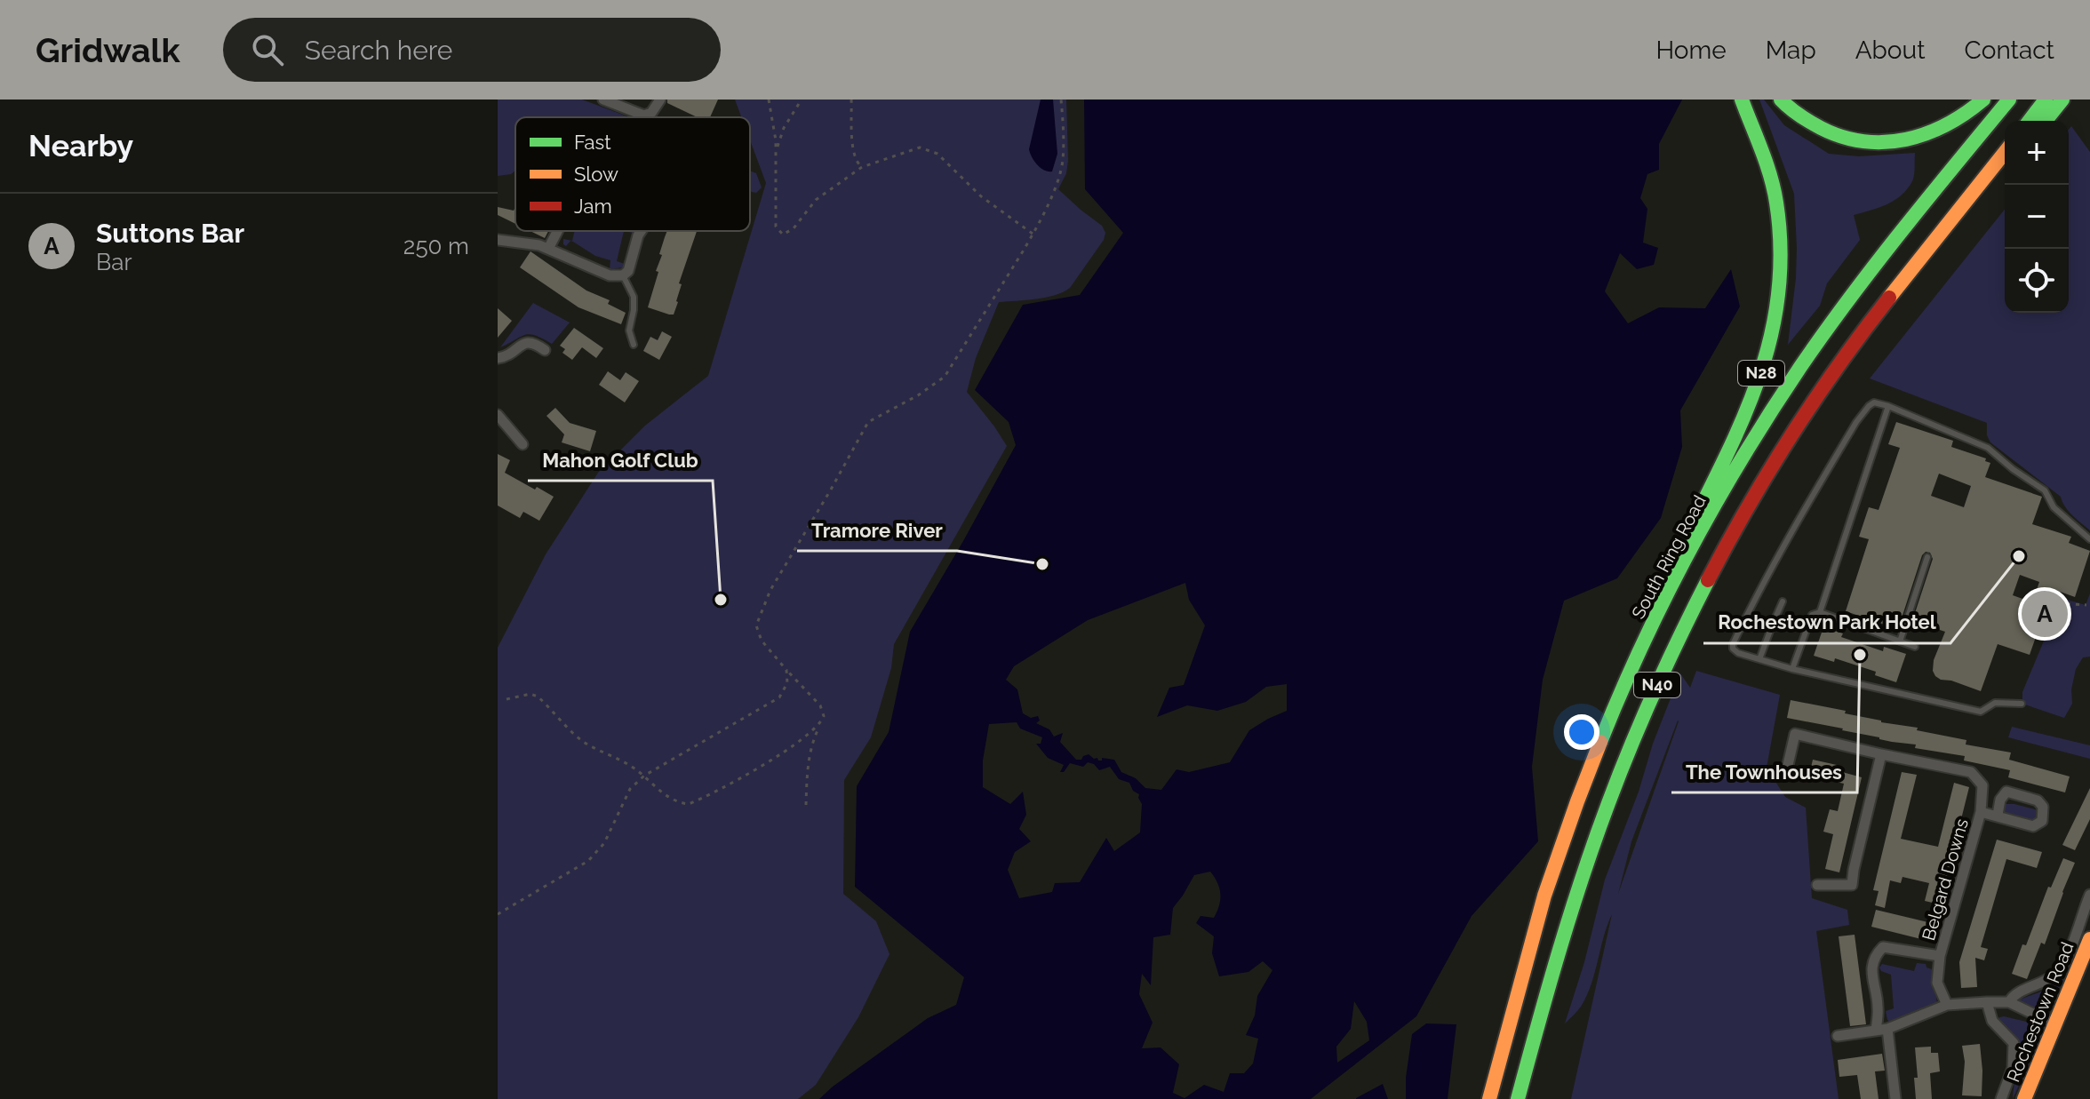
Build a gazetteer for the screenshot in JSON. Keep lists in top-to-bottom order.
{
  "streets": {
    "main road": [
      "N28",
      "South Ring Road",
      "N40",
      "Rochestown Road"
    ],
    "street": ["Belgard Downs"]
  },
  "crossings": [
    ["N28", "South Ring Road"]
  ],
  "places": [
    "Rochestown Park Hotel",
    "Tramore River",
    "Mahon Golf Club",
    "The Townhouses"
  ],
  "legend": ["Fast", "Slow", "Jam"],
  "page": {
    "header": "Gridwalk",
    "search": "Search here",
    "nav": [
      "Home",
      "Map",
      "About",
      "Contact"
    ],
    "heading": "Nearby",
    "map_buttons": ["+", "−"],
    "list": [
      {
        "mark": "A",
        "name": "Suttons Bar",
        "note": "Bar",
        "value": "250 m"
      }
    ],
    "pins": "A"
  }
}
